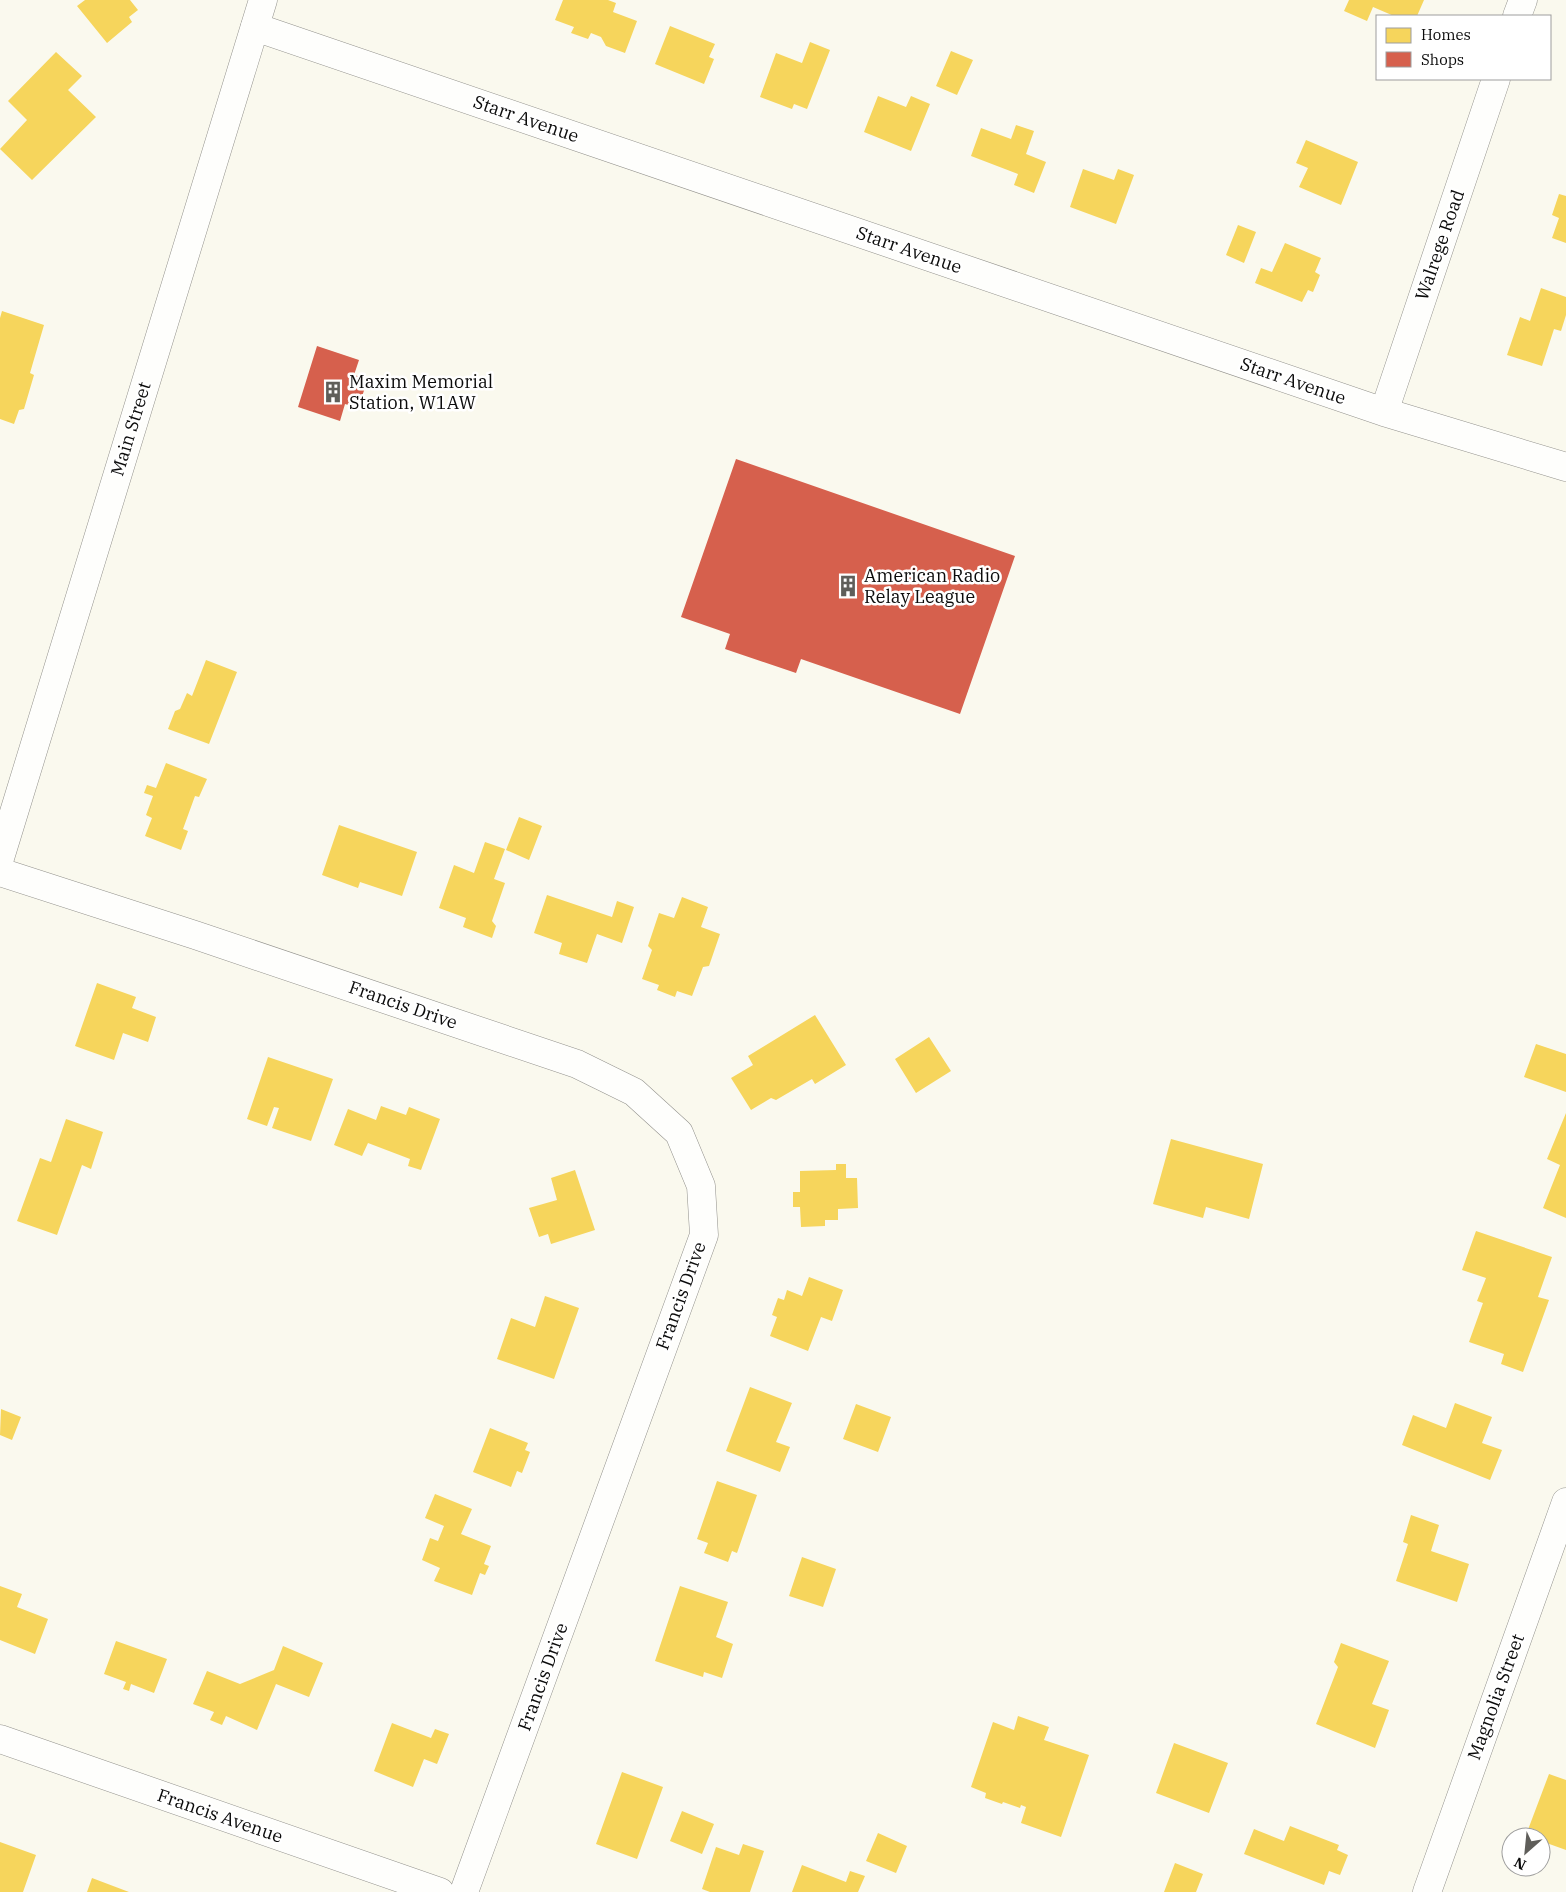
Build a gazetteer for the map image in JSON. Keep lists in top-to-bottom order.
{
  "streets": {
    "street": [
      "Starr Avenue",
      "Walrege Road",
      "Main Street",
      "Francis Drive",
      "Magnolia Street",
      "Francis Avenue"
    ]
  },
  "crossings": [
    ["Starr Avenue", "Walrege Road"],
    ["Starr Avenue", "Main Street"]
  ],
  "places": {
    "building": ["Maxim Memorial Station, W1AW", "American Radio Relay League"]
  },
  "legend": ["Homes", "Shops"],
  "north": "bottom left"
}
